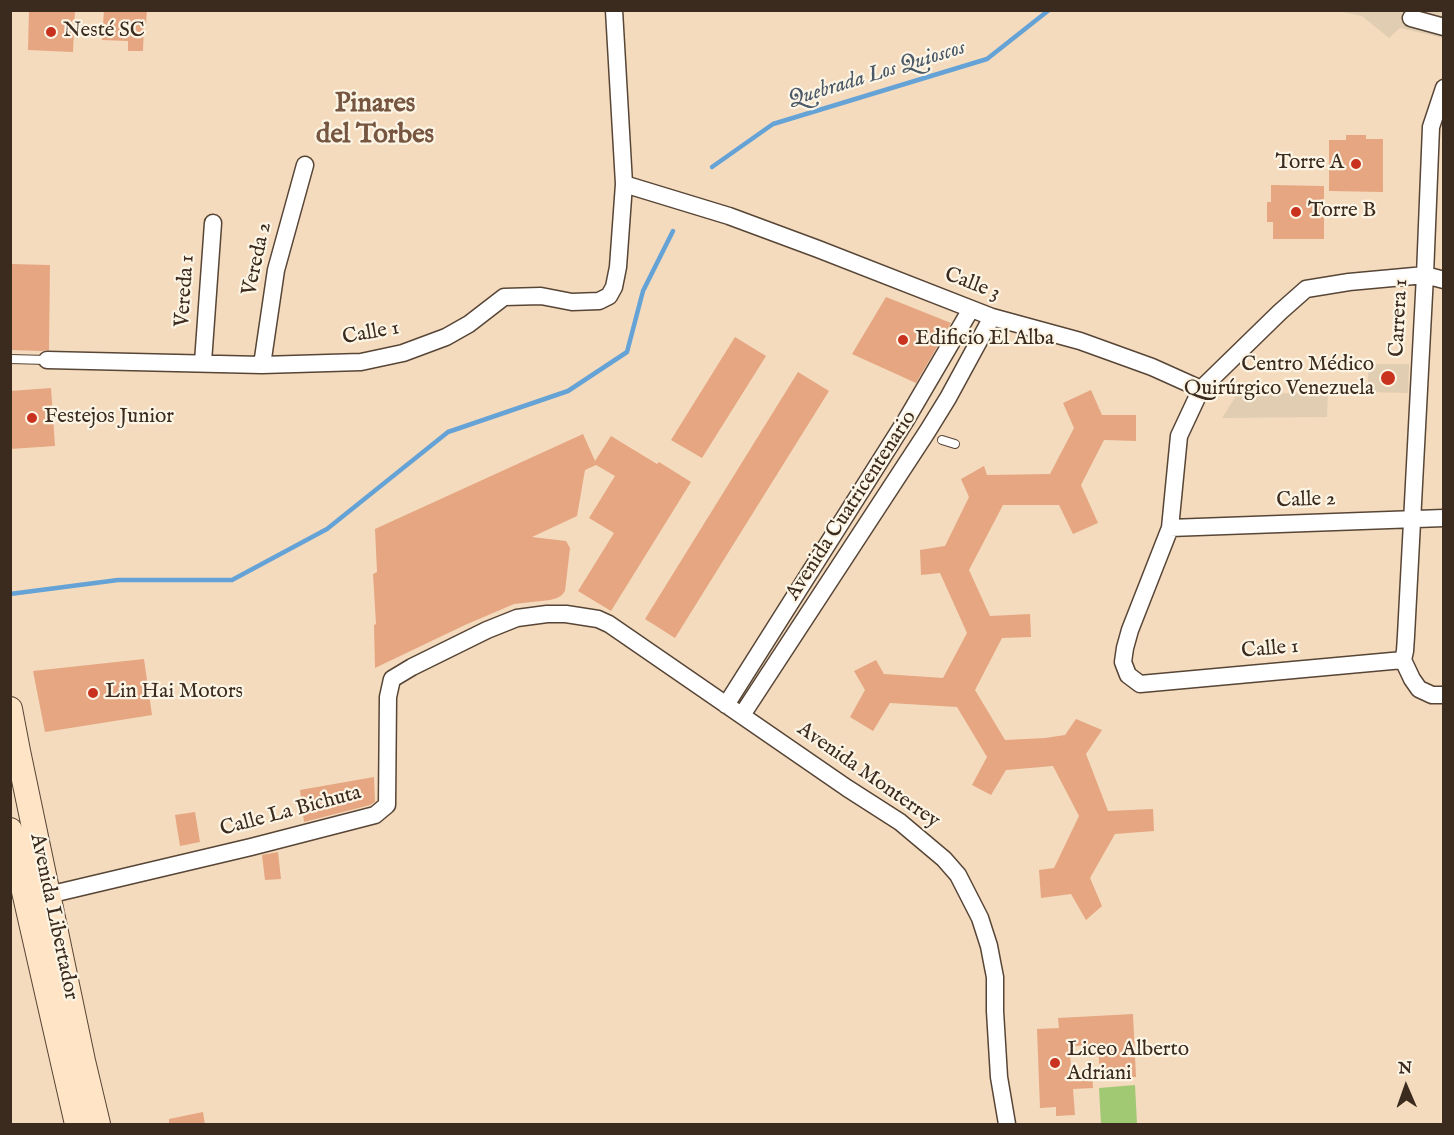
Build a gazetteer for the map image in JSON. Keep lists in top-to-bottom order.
{
  "streets": {
    "main road": ["Avenida Libertador"],
    "street": [
      "Vereda 2",
      "Calle 3",
      "Vereda 1",
      "Carrera 1",
      "Calle 1",
      "Calle 2",
      "Avenida Cuatricentenario",
      "Avenida Monterrey",
      "Calle La Bichuta"
    ]
  },
  "crossings": [
    ["Vereda 2", "Calle 1"],
    ["Calle 3", "Calle 1"],
    ["Calle 3", "Avenida Cuatricentenario"],
    ["Vereda 1", "Calle 1"],
    ["Carrera 1", "Calle 1"],
    ["Carrera 1", "Calle 2"],
    ["Calle 1", "Calle 2"],
    ["Avenida Cuatricentenario", "Avenida Monterrey"],
    ["Avenida Cuatricentenario", "Calle La Bichuta"],
    ["Avenida Monterrey", "Calle La Bichuta"],
    ["Calle La Bichuta", "Avenida Libertador"]
  ],
  "districts": ["Pinares del Torbes"],
  "water": ["Quebrada Los Quioscos"],
  "places": [
    "Nesté SC",
    "Torre A",
    "Torre B",
    "Edificio El Alba",
    "Centro Médico Quirúrgico Venezuela",
    "Festejos Junior",
    "Lin Hai Motors",
    "Liceo Alberto Adriani"
  ],
  "north": "top"
}
